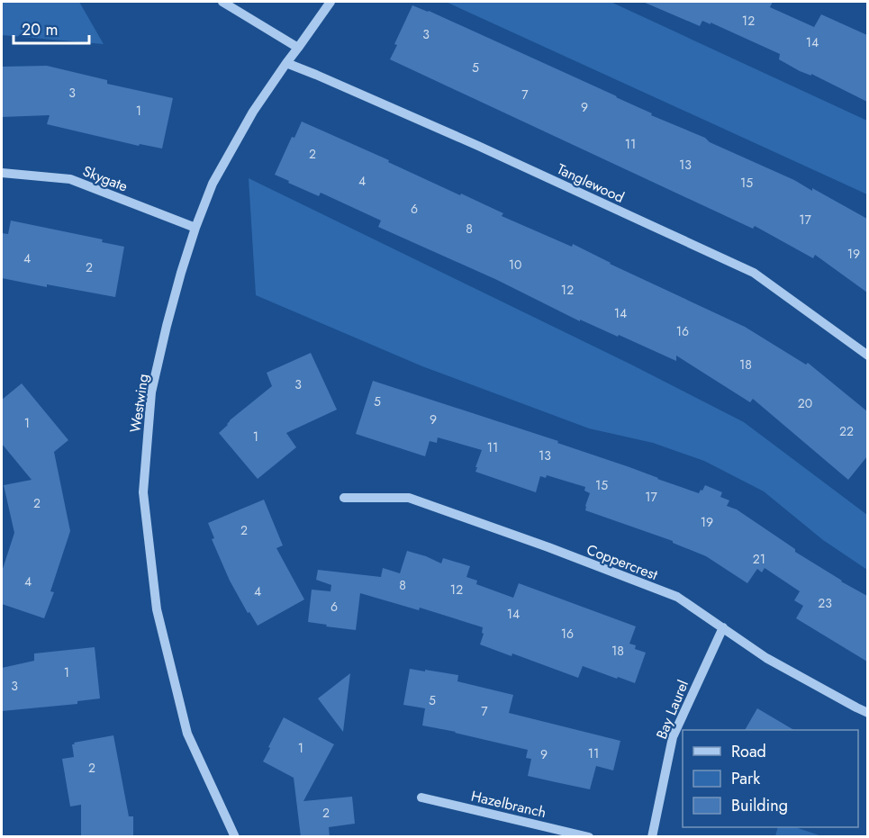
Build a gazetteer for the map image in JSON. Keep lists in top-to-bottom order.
{
  "streets": {
    "street": [
      "Skygate",
      "Tanglewood",
      "Westwing",
      "Coppercrest",
      "Bay Laurel",
      "Hazelbranch"
    ]
  },
  "crossings": [
    ["Skygate", "Westwing"],
    ["Tanglewood", "Westwing"],
    ["Coppercrest", "Bay Laurel"]
  ],
  "house_numbers": [
    "12",
    "3",
    "14",
    "5",
    "3",
    "7",
    "9",
    "1",
    "11",
    "2",
    "13",
    "4",
    "15",
    "6",
    "17",
    "8",
    "19",
    "4",
    "10",
    "2",
    "12",
    "14",
    "16",
    "18",
    "3",
    "5",
    "20",
    "9",
    "1",
    "22",
    "1",
    "11",
    "13",
    "15",
    "17",
    "2",
    "19",
    "2",
    "21",
    "4",
    "8",
    "12",
    "4",
    "23",
    "6",
    "14",
    "16",
    "18",
    "1",
    "3",
    "5",
    "7",
    "1",
    "11",
    "9",
    "2",
    "2"
  ],
  "legend": ["Road", "Park", "Building"],
  "scale_bar": "20 m"
}
